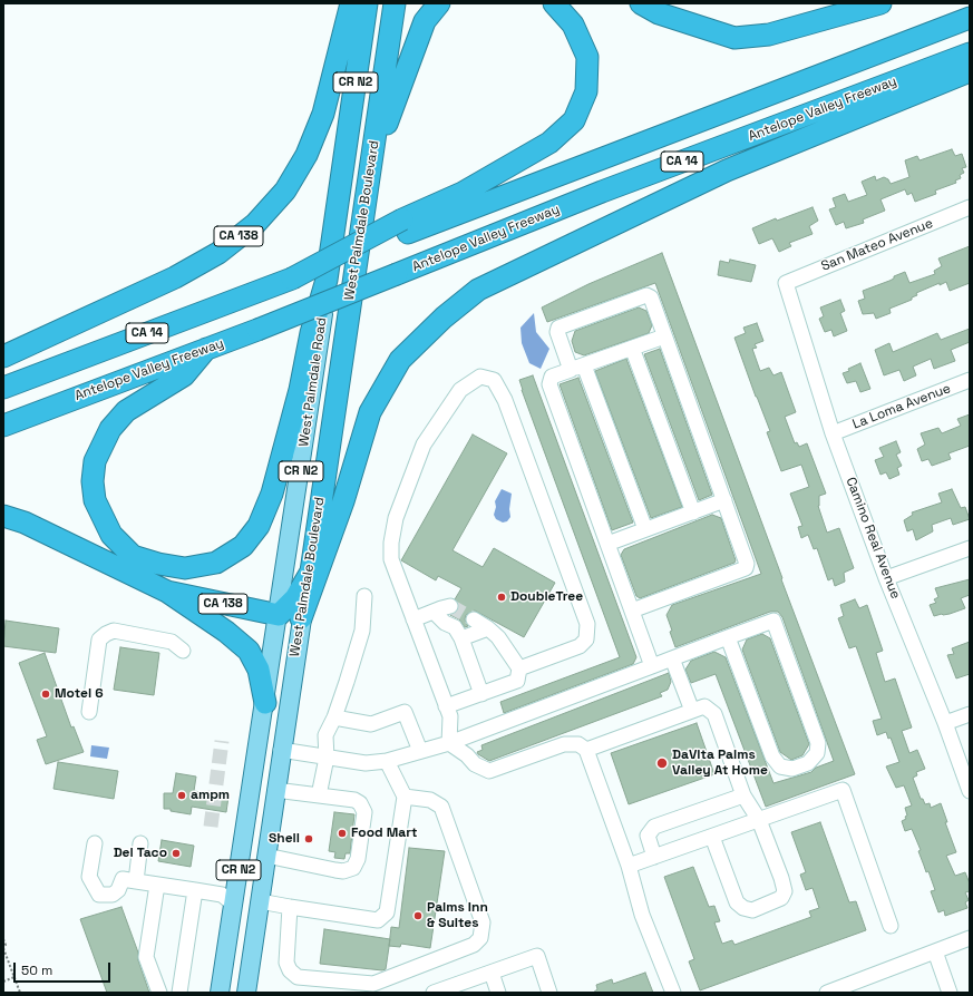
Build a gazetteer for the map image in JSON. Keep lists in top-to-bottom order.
{
  "streets": {
    "highway": [
      "CR N2",
      "Antelope Valley Freeway",
      "CA 14",
      "West Palmdale Boulevard",
      "CA 138"
    ],
    "main road": ["West Palmdale Road"],
    "street": ["San Mateo Avenue", "La Loma Avenue", "Camino Real Avenue"]
  },
  "crossings": [
    ["Antelope Valley Freeway", "West Palmdale Boulevard"],
    ["West Palmdale Boulevard", "CA 138"],
    ["West Palmdale Boulevard", "West Palmdale Road"],
    ["CA 138", "West Palmdale Road"],
    ["San Mateo Avenue", "Camino Real Avenue"],
    ["La Loma Avenue", "Camino Real Avenue"]
  ],
  "places": [
    "DoubleTree",
    "Motel 6",
    "DaVita Palms Valley At Home",
    "ampm",
    "Food Mart",
    "Shell",
    "Del Taco",
    "Palms Inn & Suites"
  ],
  "scale_bar": "50 m"
}
